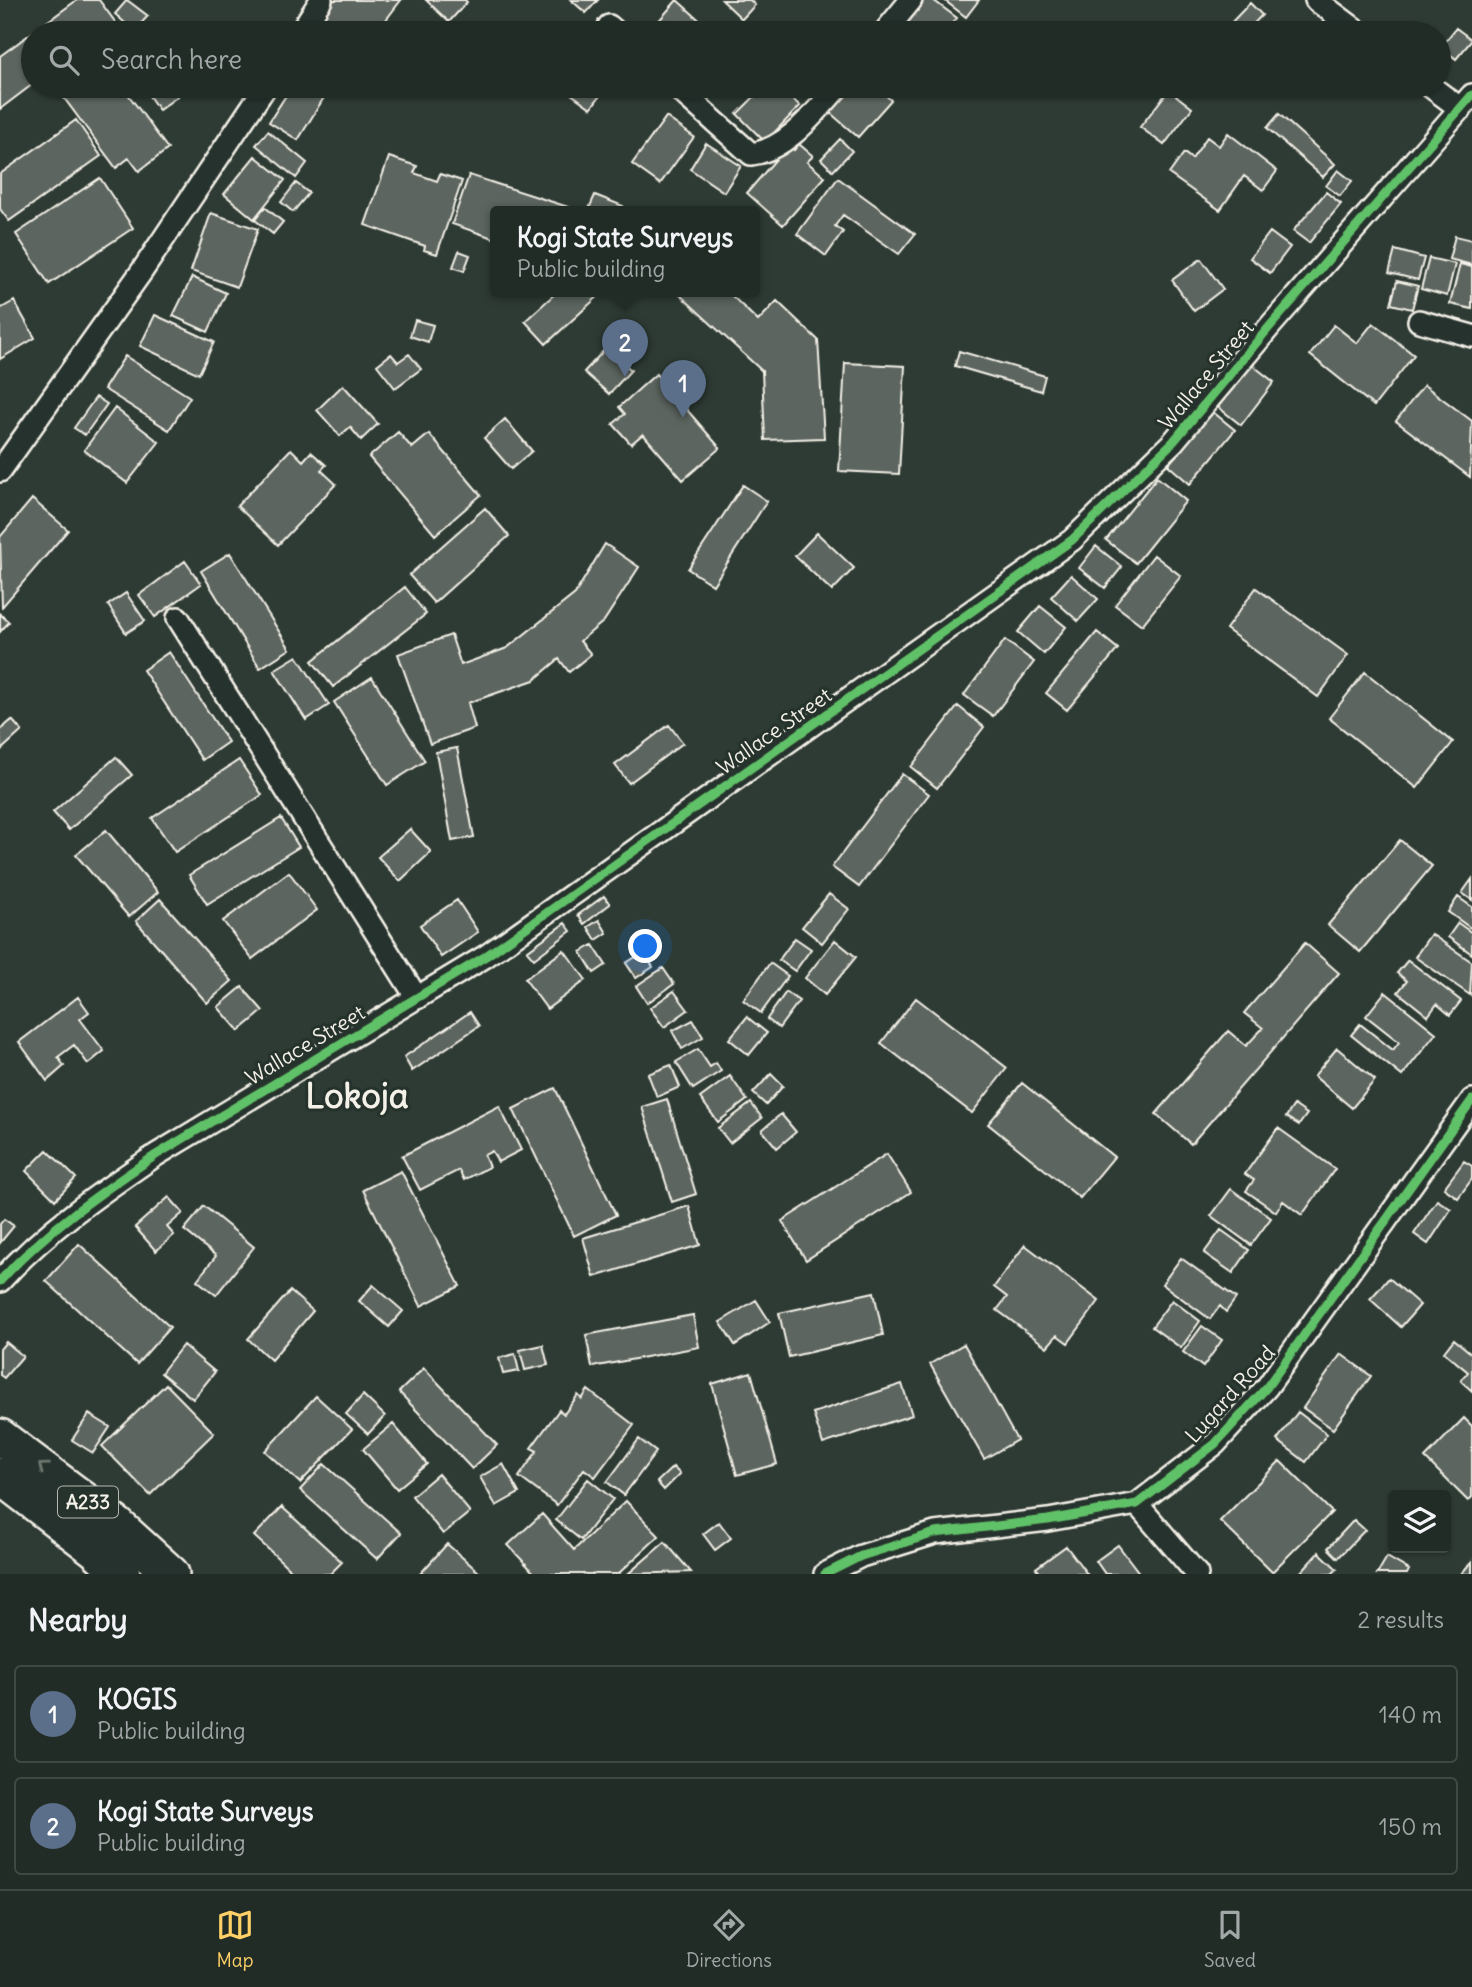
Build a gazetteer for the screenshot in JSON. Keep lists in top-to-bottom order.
{
  "streets": {
    "highway": ["A233"],
    "street": ["Wallace Street", "Lugard Road"]
  },
  "districts": ["Lokoja"],
  "page": {
    "search": "Search here",
    "popup": ["Kogi State Surveys", "Public building"],
    "pins": ["2", "1"],
    "heading": ["Nearby", "2 results"],
    "list": [
      {
        "mark": "1",
        "name": "KOGIS",
        "note": "Public building",
        "value": "140 m"
      },
      {
        "mark": "2",
        "name": "Kogi State Surveys",
        "note": "Public building",
        "value": "150 m"
      }
    ],
    "nav": ["Map", "Directions", "Saved"]
  }
}
